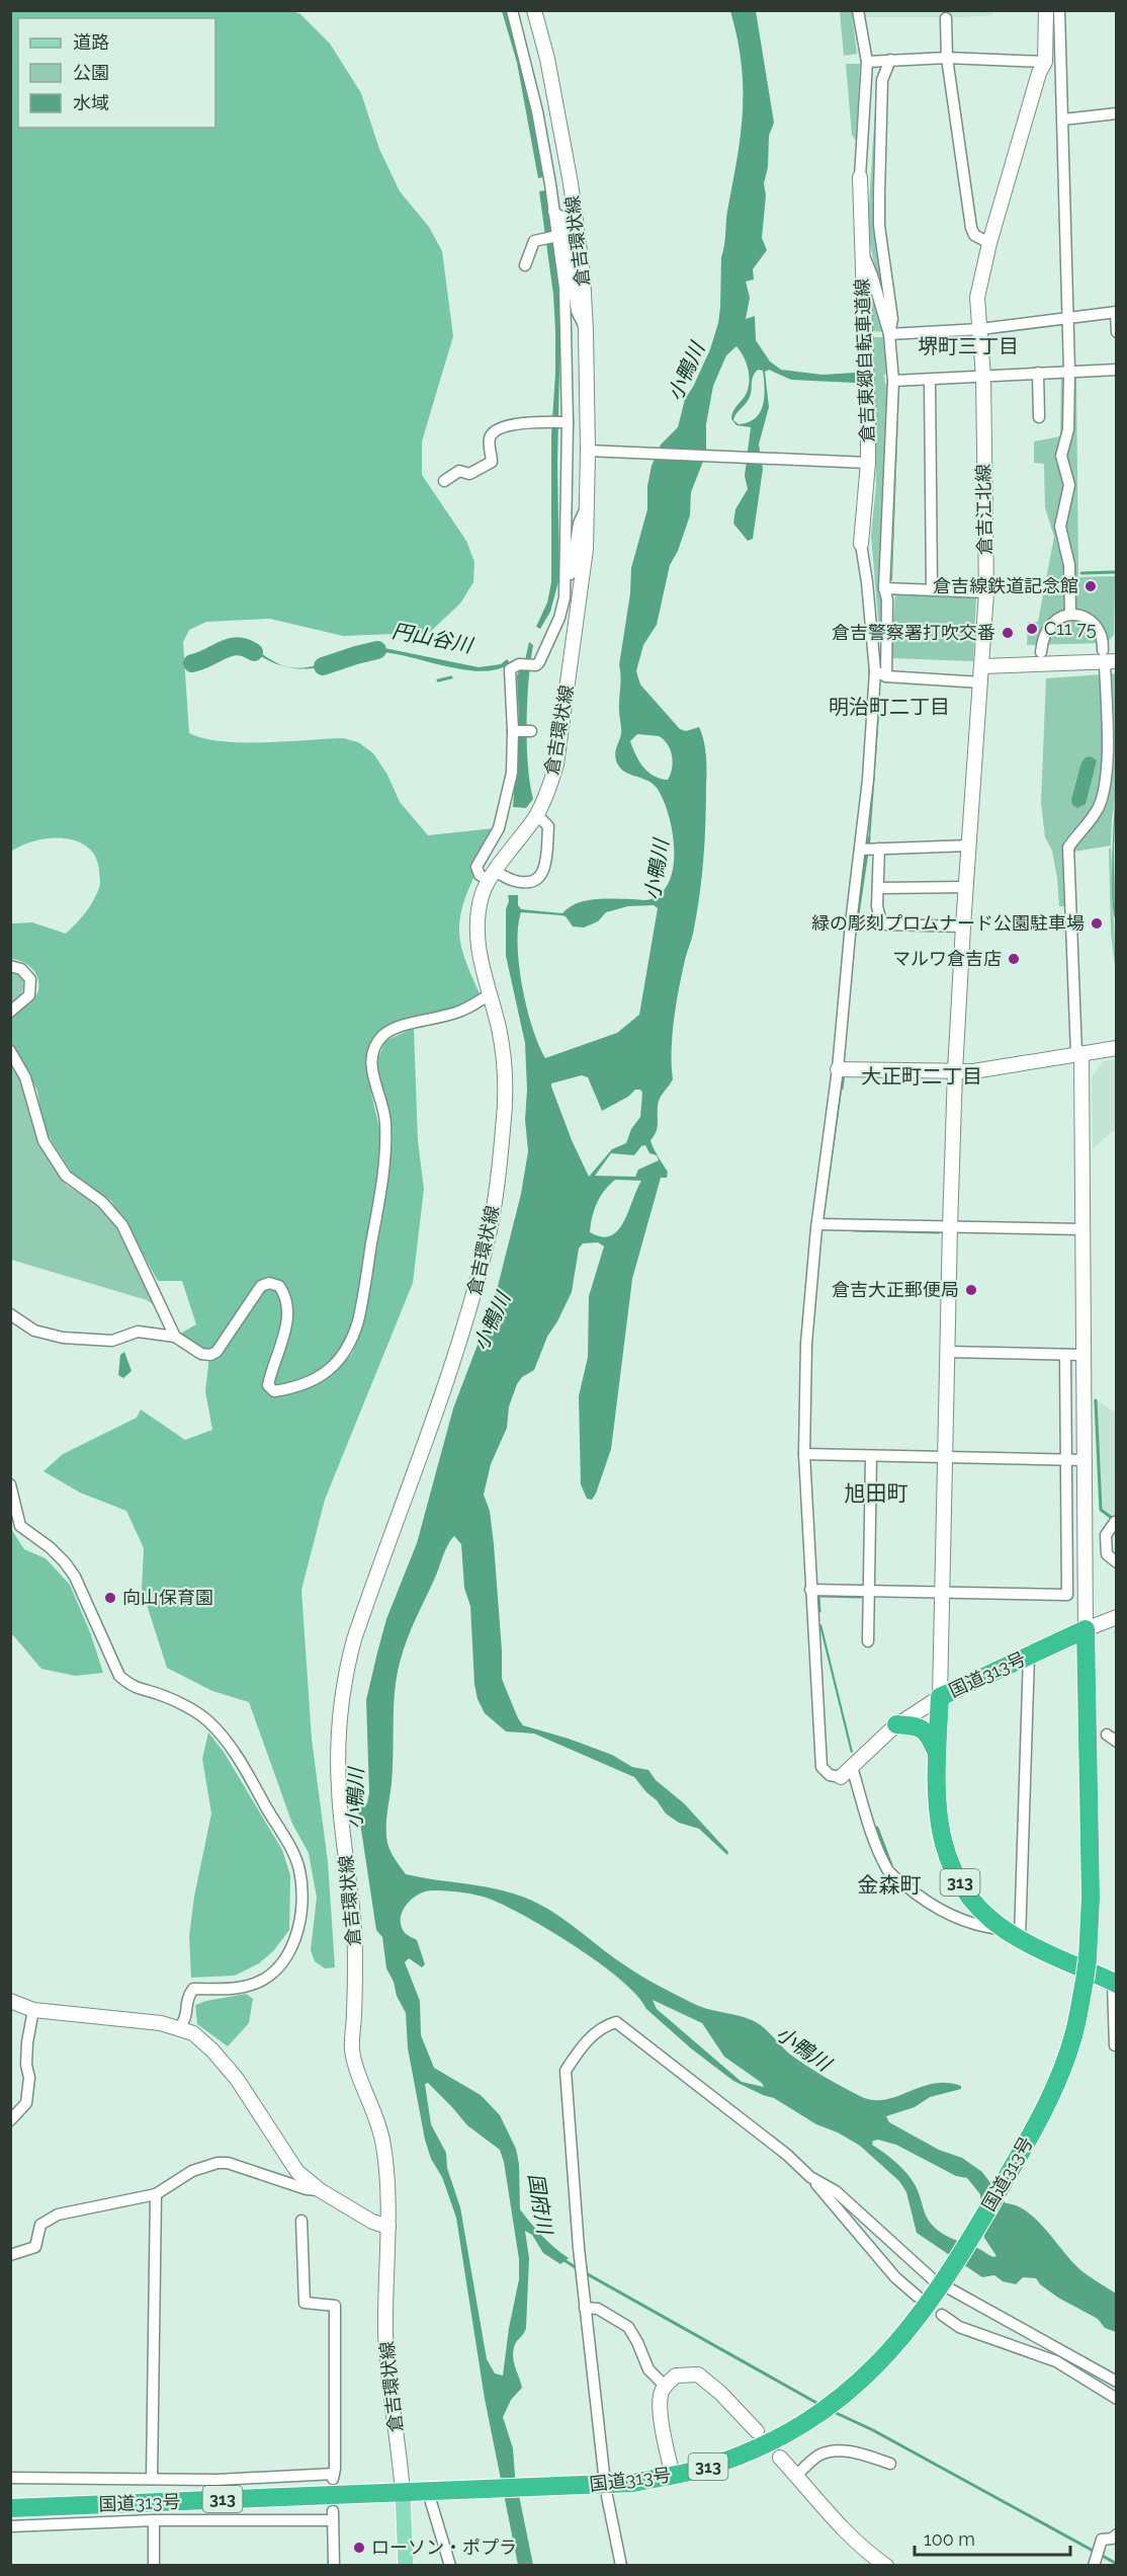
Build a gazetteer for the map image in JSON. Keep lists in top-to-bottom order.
{
  "streets": {
    "highway": ["国道313号", "313"],
    "main road": ["倉吉環状線", "倉吉東郷自転車道線", "倉吉江北線"]
  },
  "crossings": [
    ["倉吉環状線", "国道313号"],
    ["倉吉江北線", "国道313号"]
  ],
  "districts": [
    "堺町三丁目",
    "明治町二丁目",
    "大正町二丁目",
    "旭田町",
    "金森町"
  ],
  "water": ["小鴨川", "円山谷川", "国府川"],
  "places": [
    "倉吉線鉄道記念館",
    "C11 75",
    "倉吉警察署打吹交番",
    "緑の彫刻プロムナード公園駐車場",
    "マルワ倉吉店",
    "倉吉大正郵便局",
    "向山保育園",
    "ローソン・ポプラ"
  ],
  "legend": ["道路", "公園", "水域"],
  "scale_bar": "100 m"
}
